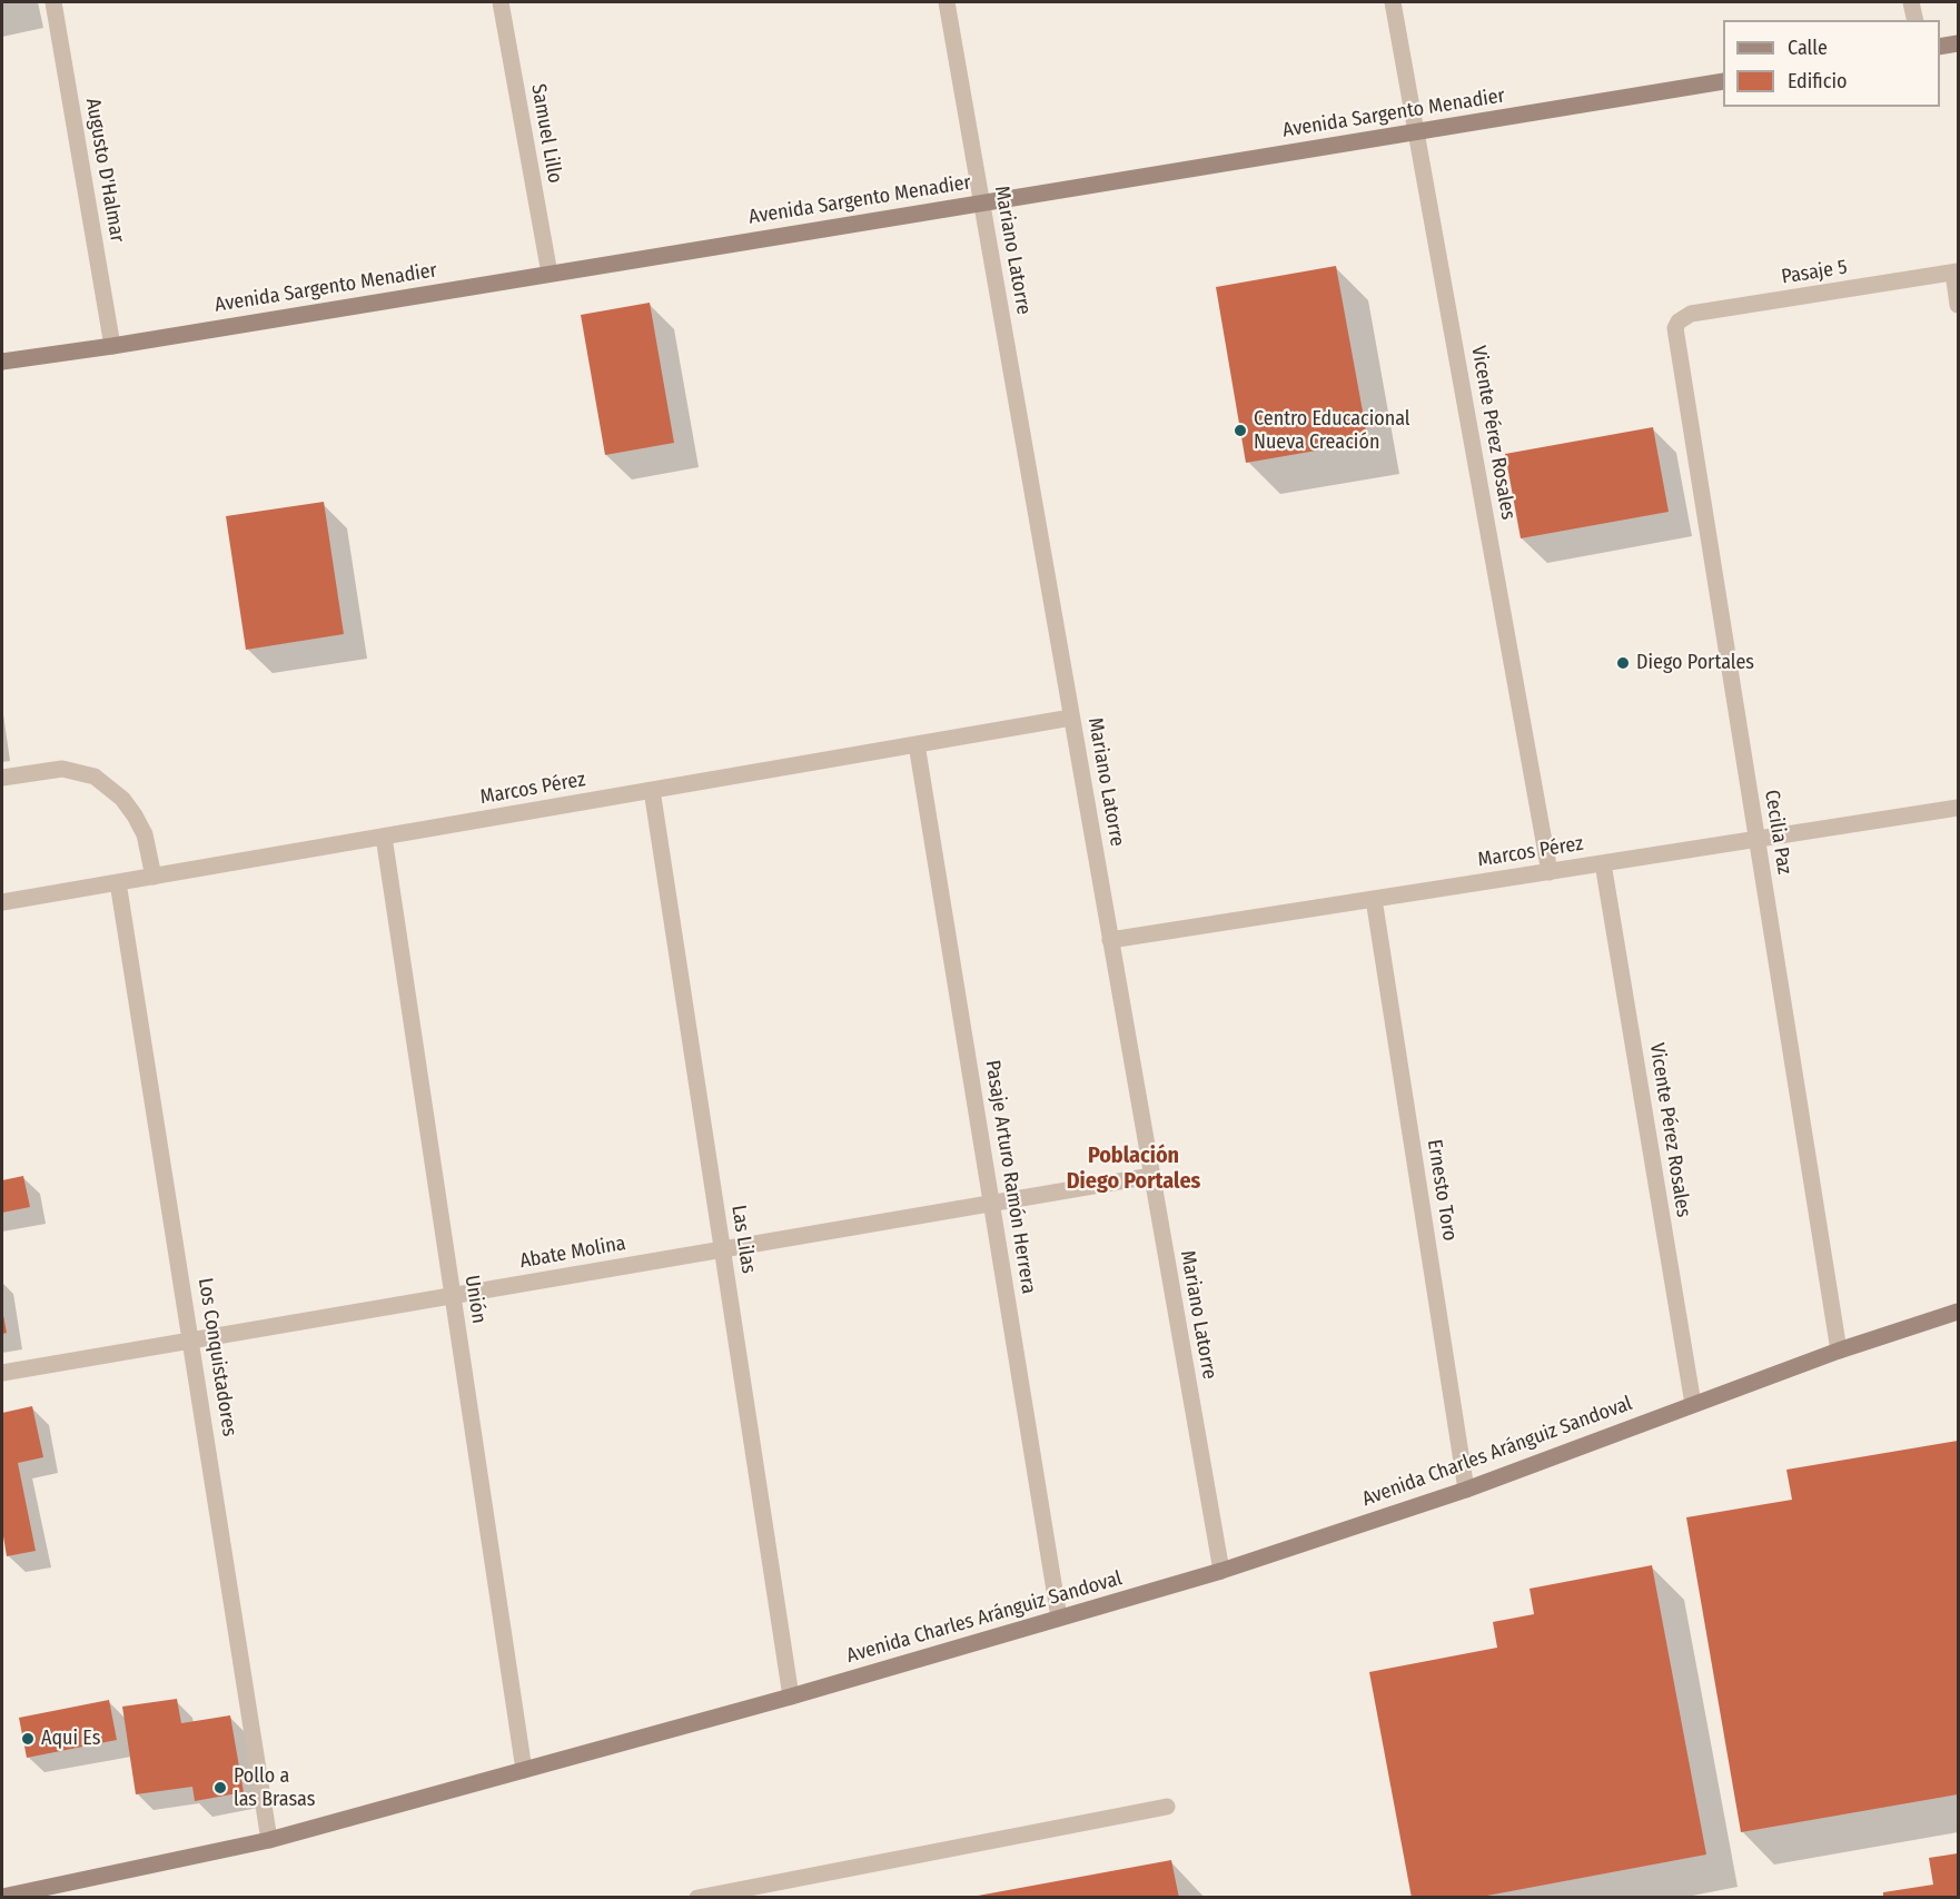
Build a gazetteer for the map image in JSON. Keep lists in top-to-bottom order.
{
  "streets": {
    "street": [
      "Avenida Sargento Menadier",
      "Samuel Lillo",
      "Augusto D'Halmar",
      "Mariano Latorre",
      "Pasaje 5",
      "Vicente Pérez Rosales",
      "Marcos Pérez",
      "Cecilia Paz",
      "Pasaje Arturo Ramón Herrera",
      "Ernesto Toro",
      "Las Lilas",
      "Abate Molina",
      "Unión",
      "Los Conquistadores",
      "Avenida Charles Aránguiz Sandoval"
    ]
  },
  "crossings": [
    ["Avenida Sargento Menadier", "Samuel Lillo"],
    ["Avenida Sargento Menadier", "Augusto D'Halmar"],
    ["Avenida Sargento Menadier", "Mariano Latorre"],
    ["Avenida Sargento Menadier", "Vicente Pérez Rosales"],
    ["Mariano Latorre", "Marcos Pérez"],
    ["Mariano Latorre", "Abate Molina"],
    ["Mariano Latorre", "Avenida Charles Aránguiz Sandoval"],
    ["Pasaje 5", "Cecilia Paz"],
    ["Vicente Pérez Rosales", "Marcos Pérez"],
    ["Vicente Pérez Rosales", "Avenida Charles Aránguiz Sandoval"],
    ["Marcos Pérez", "Cecilia Paz"],
    ["Marcos Pérez", "Pasaje Arturo Ramón Herrera"],
    ["Marcos Pérez", "Ernesto Toro"],
    ["Marcos Pérez", "Las Lilas"],
    ["Marcos Pérez", "Unión"],
    ["Marcos Pérez", "Los Conquistadores"],
    ["Cecilia Paz", "Avenida Charles Aránguiz Sandoval"],
    ["Pasaje Arturo Ramón Herrera", "Abate Molina"],
    ["Pasaje Arturo Ramón Herrera", "Avenida Charles Aránguiz Sandoval"],
    ["Ernesto Toro", "Avenida Charles Aránguiz Sandoval"],
    ["Las Lilas", "Abate Molina"],
    ["Las Lilas", "Avenida Charles Aránguiz Sandoval"],
    ["Abate Molina", "Unión"],
    ["Abate Molina", "Los Conquistadores"],
    ["Unión", "Avenida Charles Aránguiz Sandoval"],
    ["Los Conquistadores", "Avenida Charles Aránguiz Sandoval"]
  ],
  "districts": ["Población Diego Portales"],
  "places": [
    "Centro Educacional Nueva Creación",
    "Diego Portales",
    "Aqui Es",
    "Pollo a las Brasas"
  ],
  "legend": ["Calle", "Edificio"]
}
